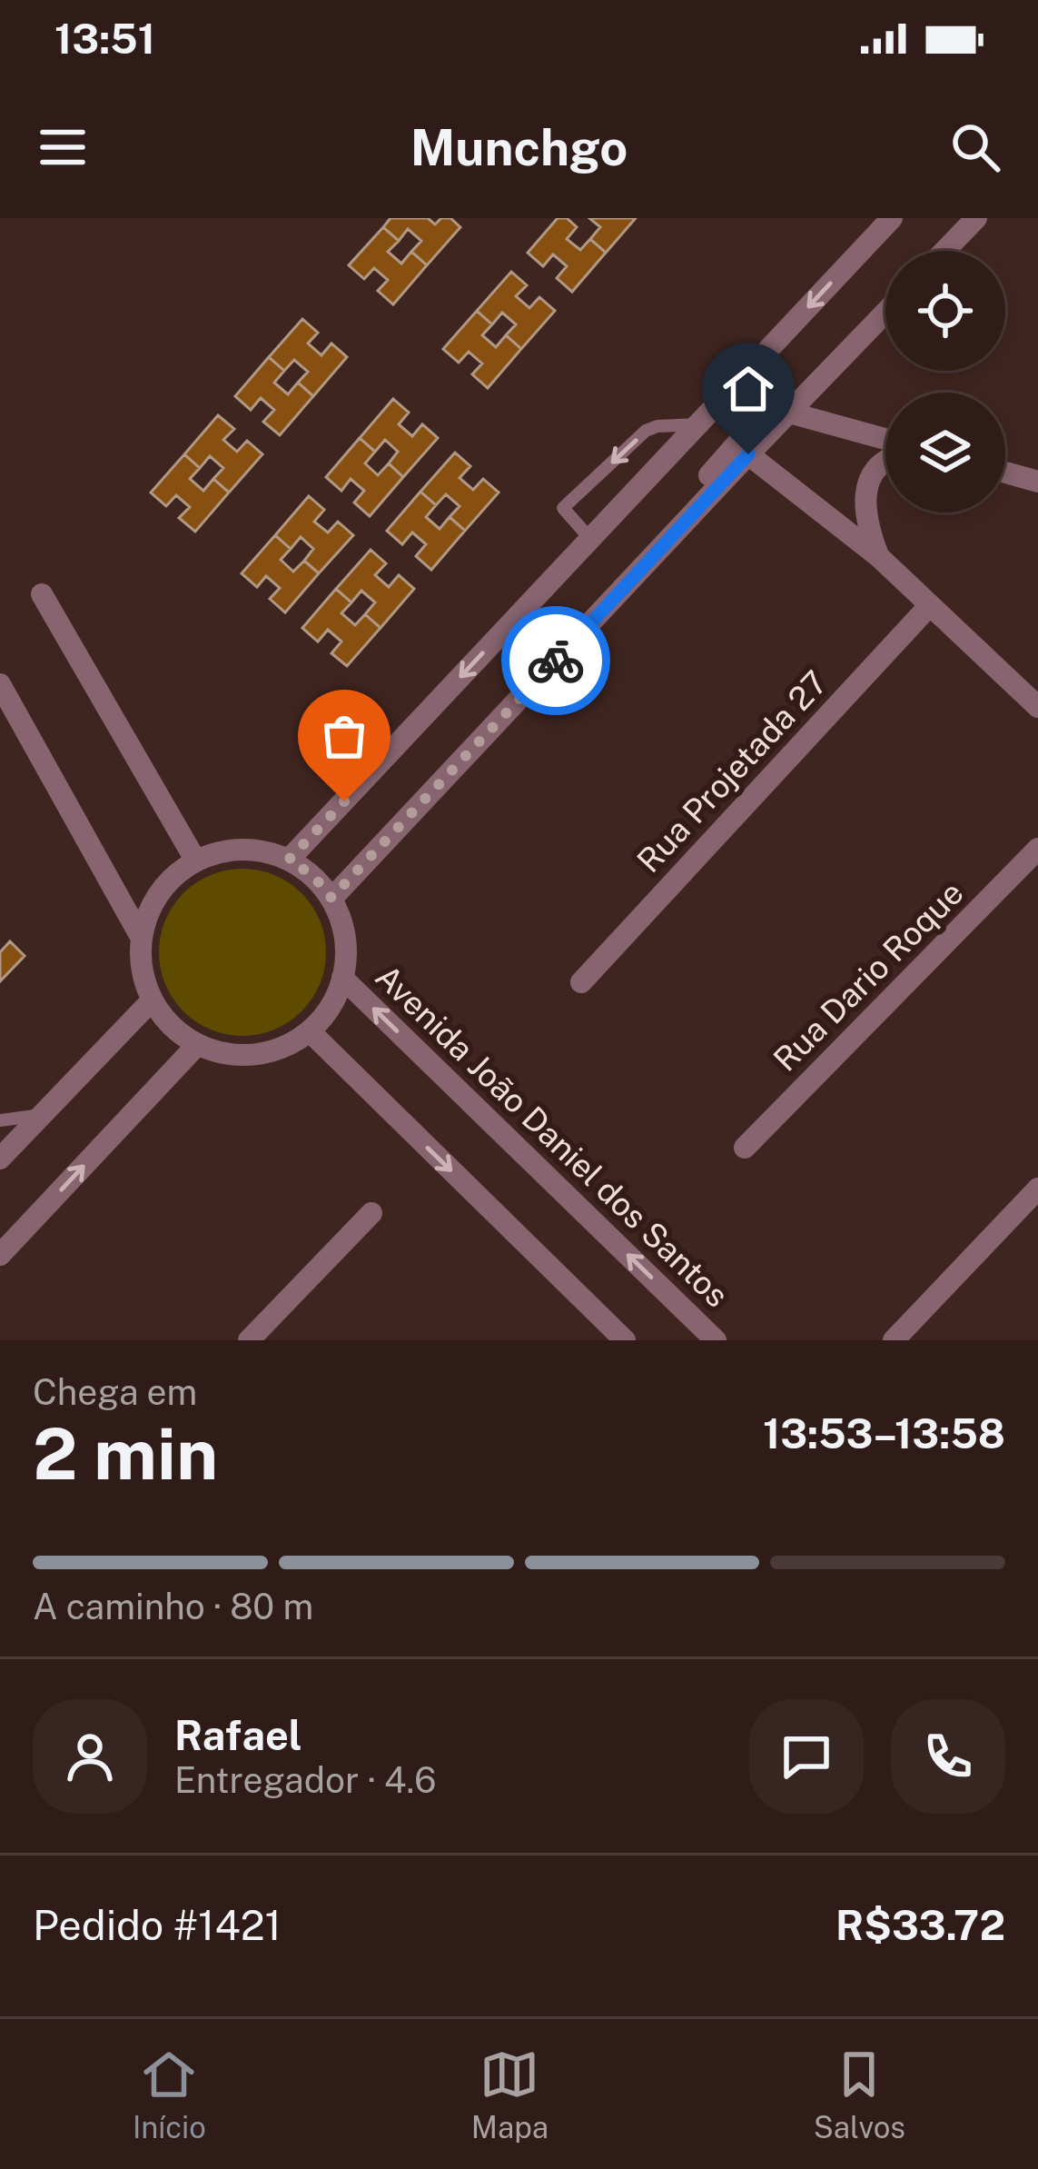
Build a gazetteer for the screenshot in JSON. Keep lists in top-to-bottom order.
{
  "streets": {
    "street": ["Rua Projetada 27", "Rua Dario Roque", "Avenida João Daniel dos Santos"]
  },
  "page": {
    "status": "13:51",
    "header": "Munchgo",
    "heading": ["2 min", "Chega em", "13:53–13:58"],
    "panel": [
      "Rafael",
      "Entregador · 4.6",
      "Pedido #1421",
      "R$33.72"
    ],
    "bar": "A caminho · 80 m",
    "tabs": ["Início", "Mapa", "Salvos"]
  }
}
